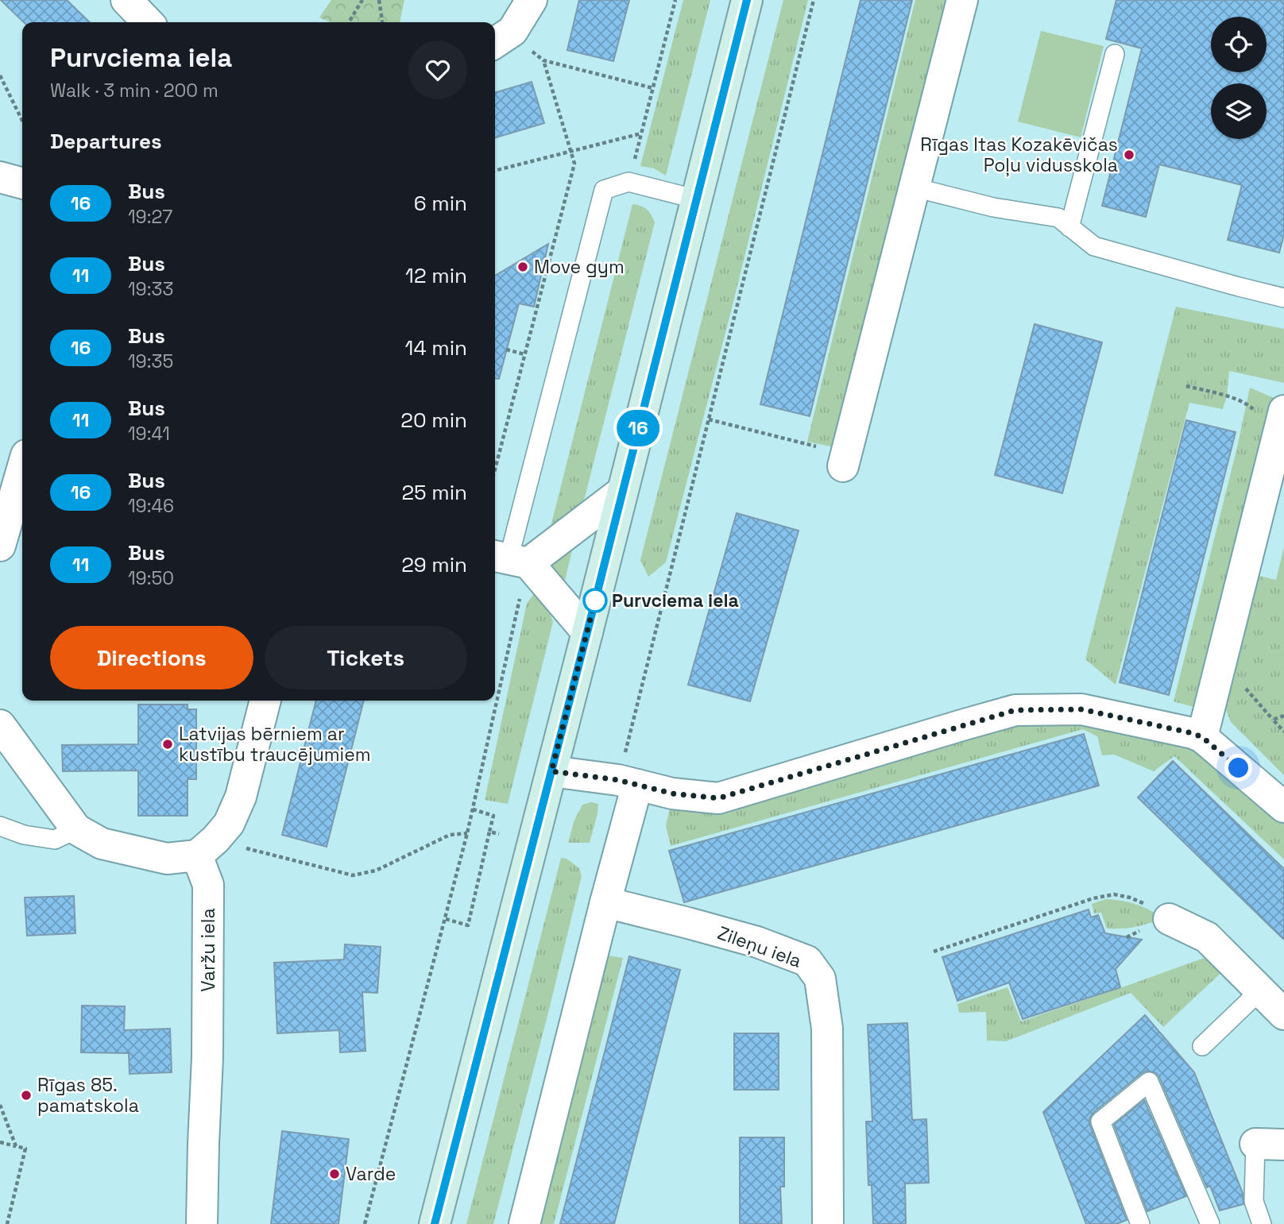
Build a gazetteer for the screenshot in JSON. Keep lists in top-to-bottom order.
{
  "streets": {
    "street": ["Zileņu iela", "Varžu iela"]
  },
  "places": [
    "Rīgas Itas Kozakēvičas Poļu vidusskola",
    "Move gym",
    "Purvciema iela",
    "Latvijas bērniem ar kustību traucējumiem",
    "Rīgas 85. pamatskola",
    "Varde"
  ],
  "lines": ["bus line 16"],
  "page": {
    "on_map": "16",
    "heading": [
      ["Purvciema iela", "Walk · 3 min · 200 m"],
      "Departures"
    ],
    "list": [
      {
        "mark": "16",
        "name": "Bus",
        "note": "19:27",
        "value": "6 min"
      },
      {
        "mark": "11",
        "name": "Bus",
        "note": "19:33",
        "value": "12 min"
      },
      {
        "mark": "16",
        "name": "Bus",
        "note": "19:35",
        "value": "14 min"
      },
      {
        "mark": "11",
        "name": "Bus",
        "note": "19:41",
        "value": "20 min"
      },
      {
        "mark": "16",
        "name": "Bus",
        "note": "19:46",
        "value": "25 min"
      },
      {
        "mark": "11",
        "name": "Bus",
        "note": "19:50",
        "value": "29 min"
      }
    ],
    "buttons": ["Directions", "Tickets"]
  }
}
